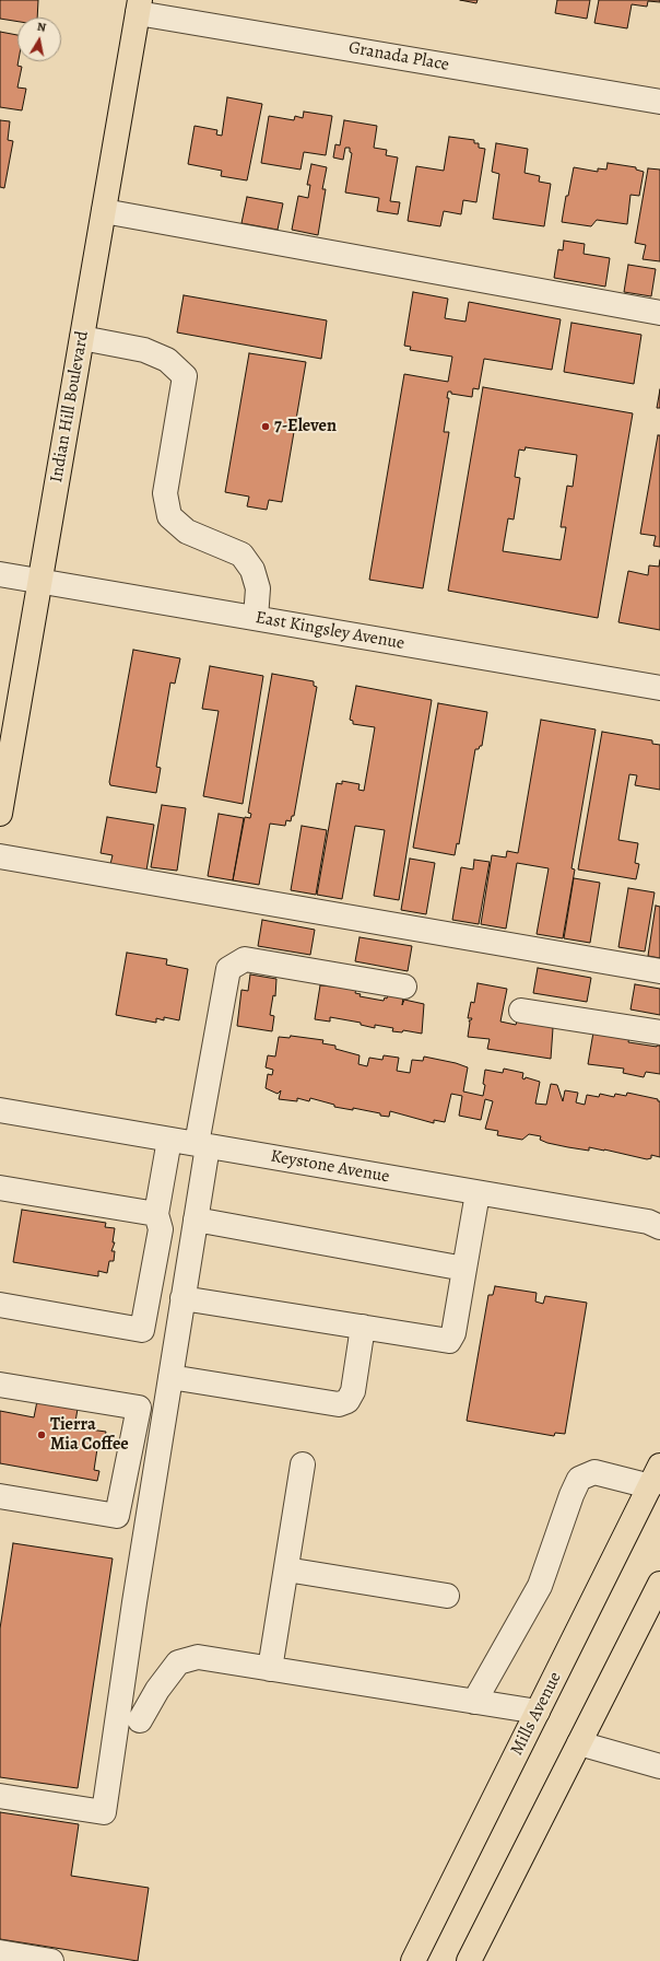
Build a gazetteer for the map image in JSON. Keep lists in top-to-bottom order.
{
  "streets": {
    "main road": ["Indian Hill Boulevard", "Mills Avenue"],
    "street": ["Granada Place", "East Kingsley Avenue", "Keystone Avenue"]
  },
  "crossings": [
    ["Granada Place", "Indian Hill Boulevard"],
    ["Indian Hill Boulevard", "East Kingsley Avenue"]
  ],
  "places": ["7-Eleven", "Tierra Mia Coffee"],
  "north": "top"
}
